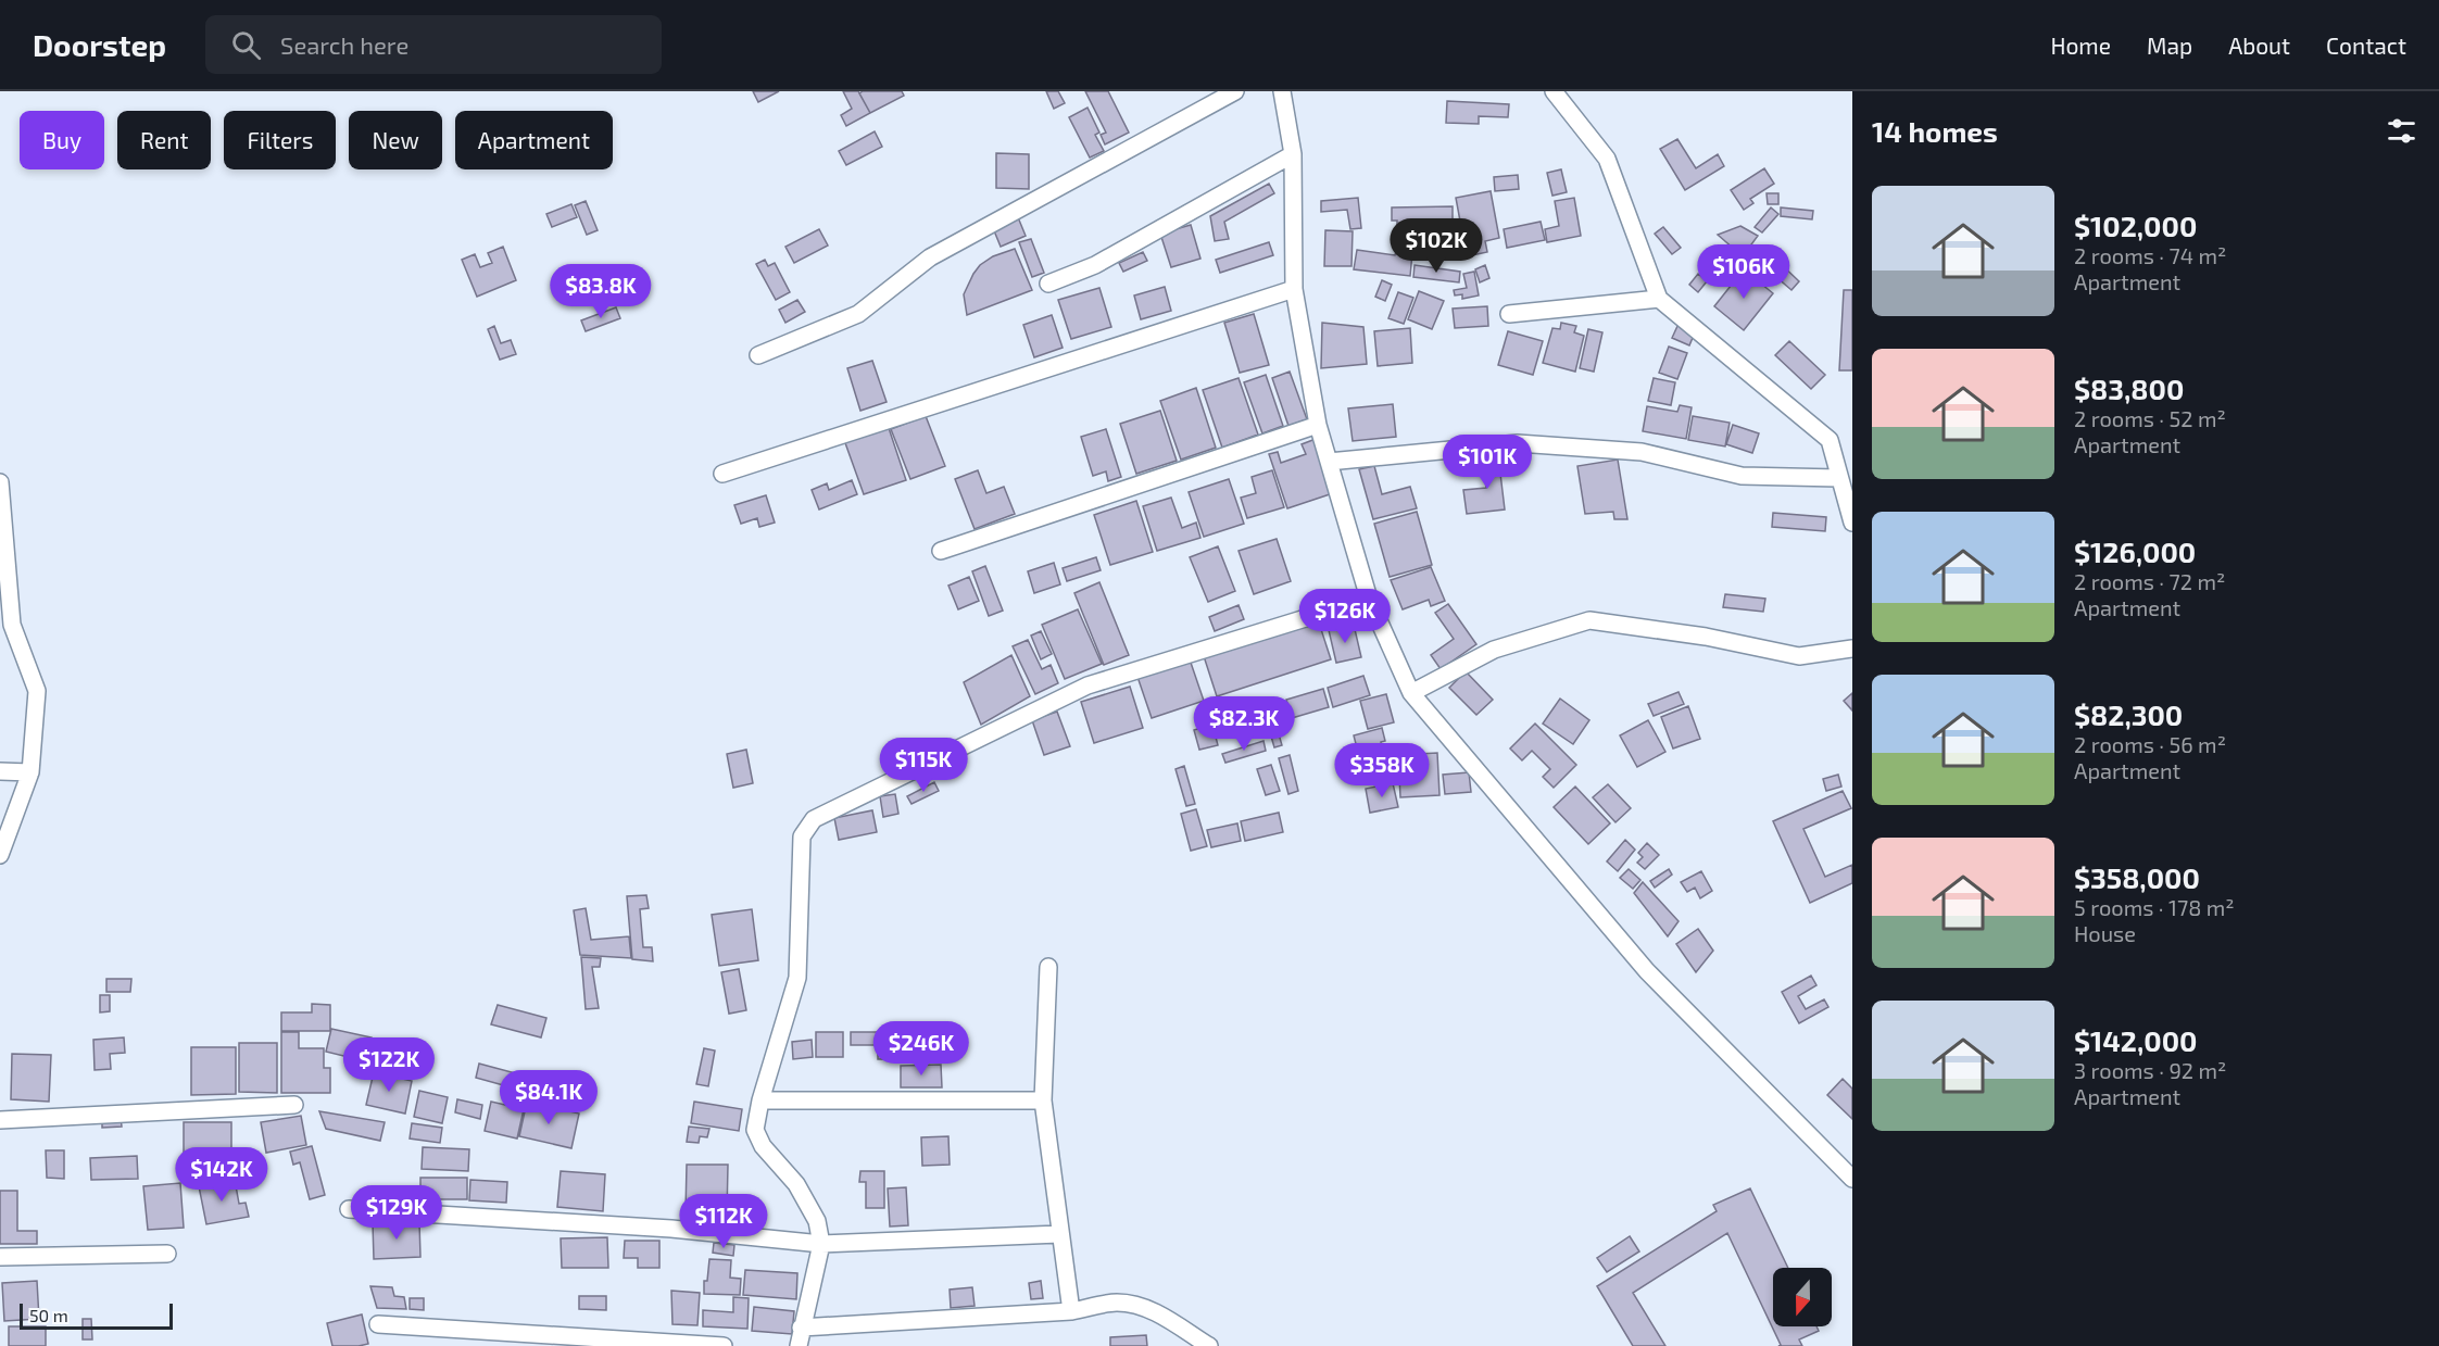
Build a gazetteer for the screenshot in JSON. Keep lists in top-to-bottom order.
{
  "scale_bar": "50 m",
  "north": "bottom",
  "page": {
    "header": "Doorstep",
    "search": "Search here",
    "nav": [
      "Home",
      "Map",
      "About",
      "Contact"
    ],
    "heading": "14 homes",
    "chip": [
      "Buy",
      "Rent",
      "Filters",
      "New",
      "Apartment"
    ],
    "list": [
      {
        "name": "$102,000",
        "note": "2 rooms · 74 m² · Apartment"
      },
      {
        "name": "$83,800",
        "note": "2 rooms · 52 m² · Apartment"
      },
      {
        "name": "$126,000",
        "note": "2 rooms · 72 m² · Apartment"
      },
      {
        "name": "$82,300",
        "note": "2 rooms · 56 m² · Apartment"
      },
      {
        "name": "$358,000",
        "note": "5 rooms · 178 m² · House"
      },
      {
        "name": "$142,000",
        "note": "3 rooms · 92 m² · Apartment"
      }
    ],
    "price": [
      "$102K",
      "$106K",
      "$83.8K",
      "$101K",
      "$126K",
      "$82.3K",
      "$115K",
      "$358K",
      "$246K",
      "$122K",
      "$84.1K",
      "$142K",
      "$129K",
      "$112K"
    ],
    "scale": "50 m"
  }
}
